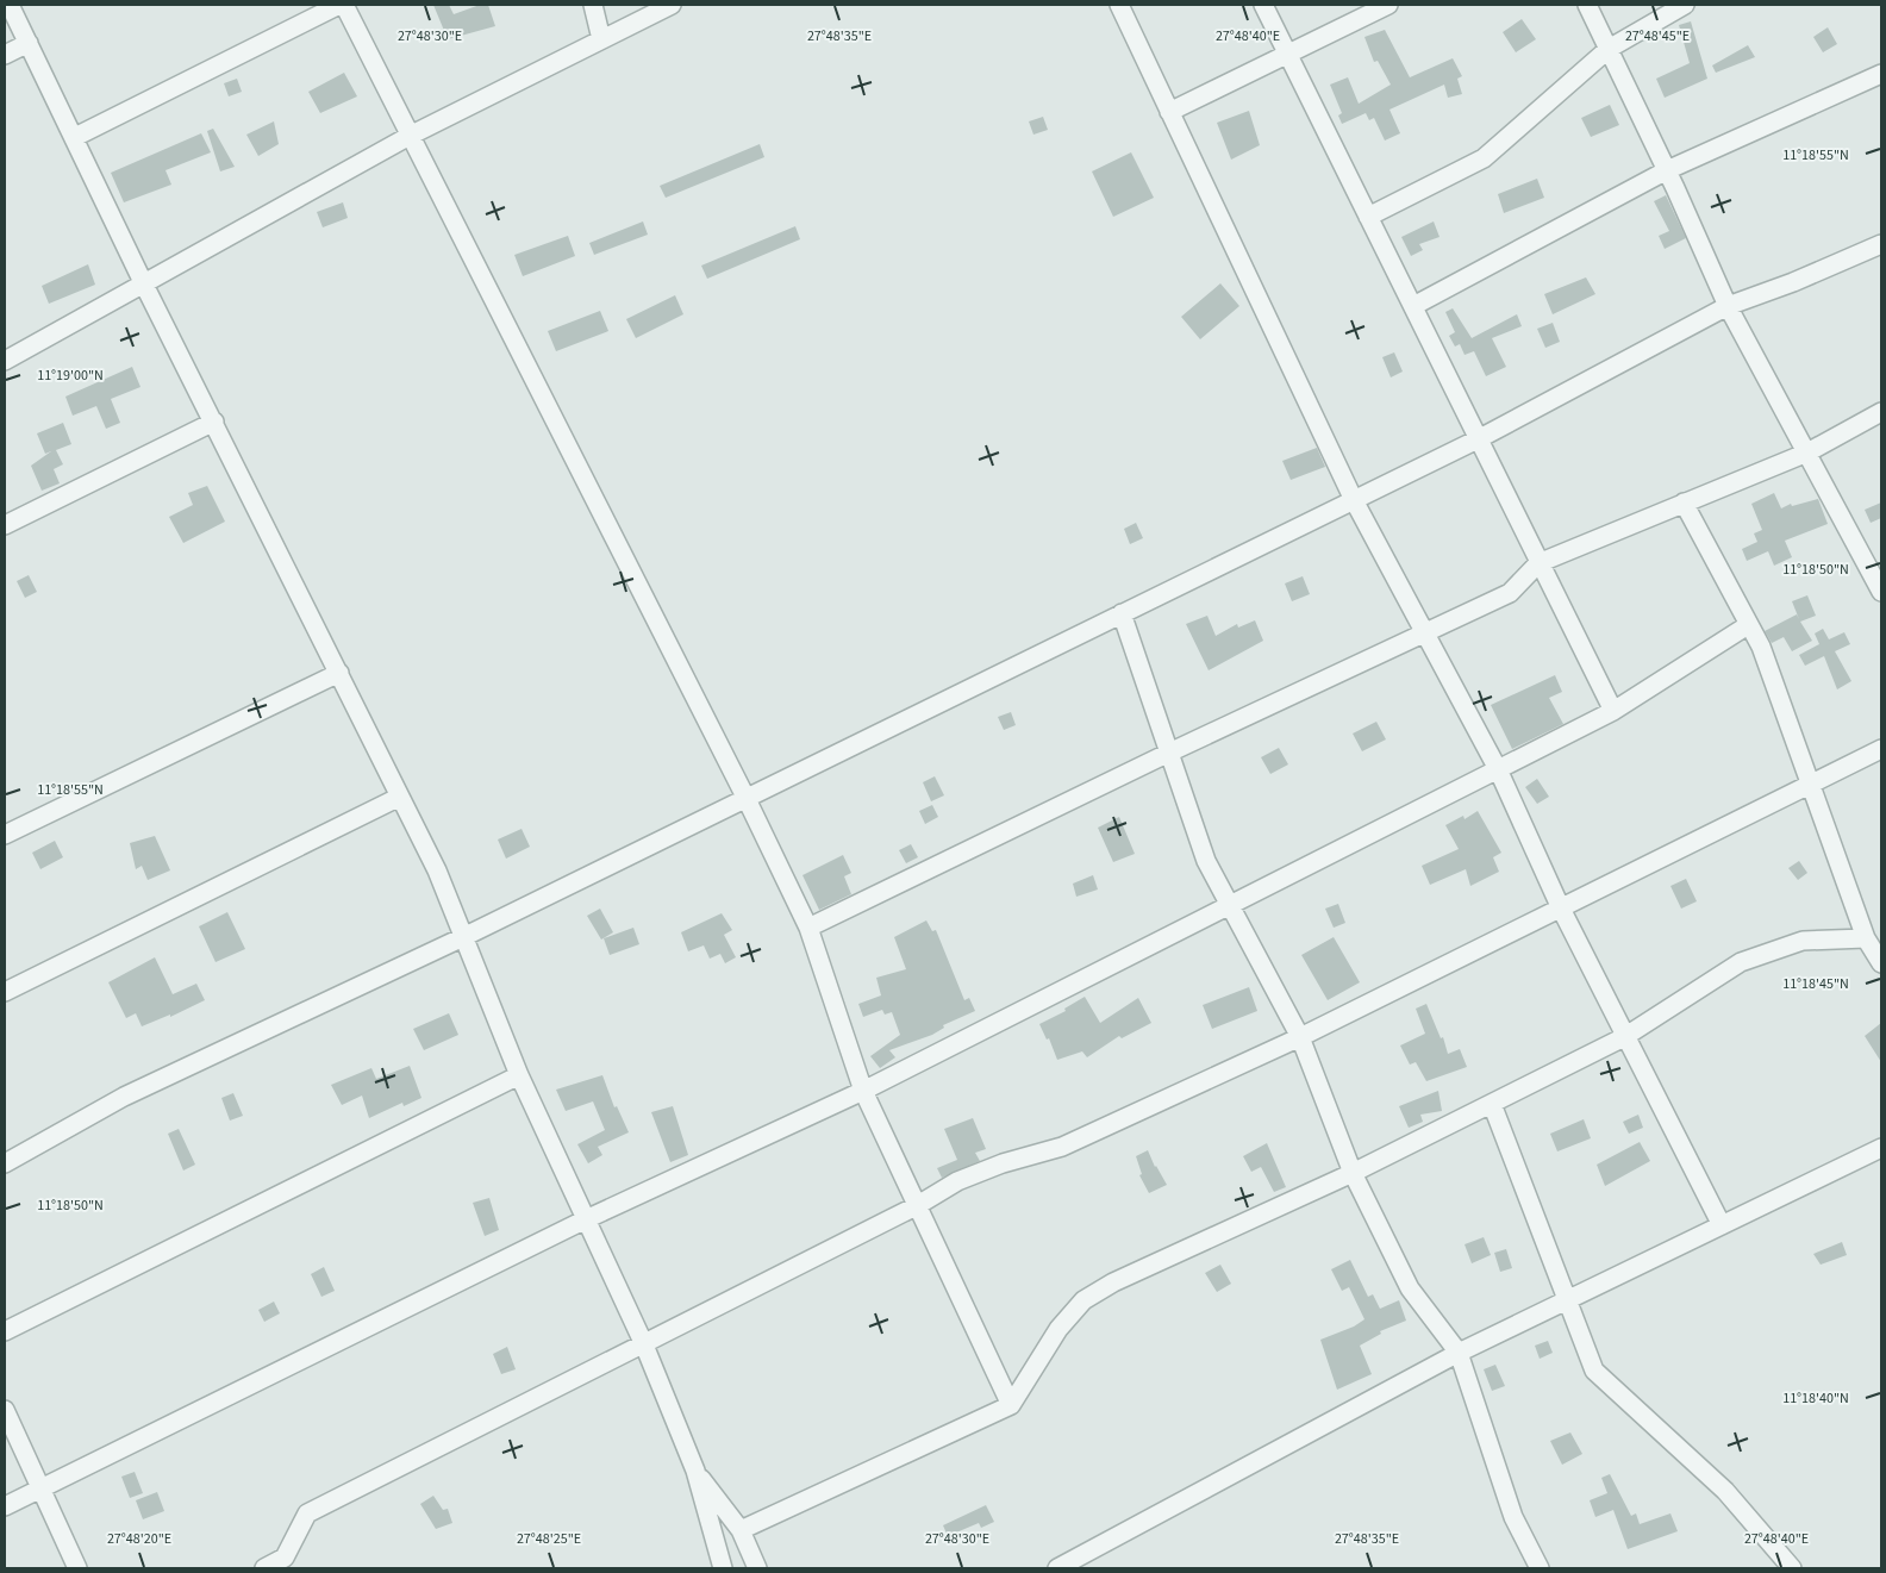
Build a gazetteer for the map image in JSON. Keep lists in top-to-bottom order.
{
  "coordinates": [
    "27°48'30\"E",
    "27°48'35\"E",
    "27°48'40\"E",
    "27°48'45\"E",
    "11°18'55\"N",
    "11°19'00\"N",
    "11°18'50\"N",
    "11°18'45\"N",
    "11°18'40\"N",
    "27°48'20\"E",
    "27°48'25\"E"
  ]
}
